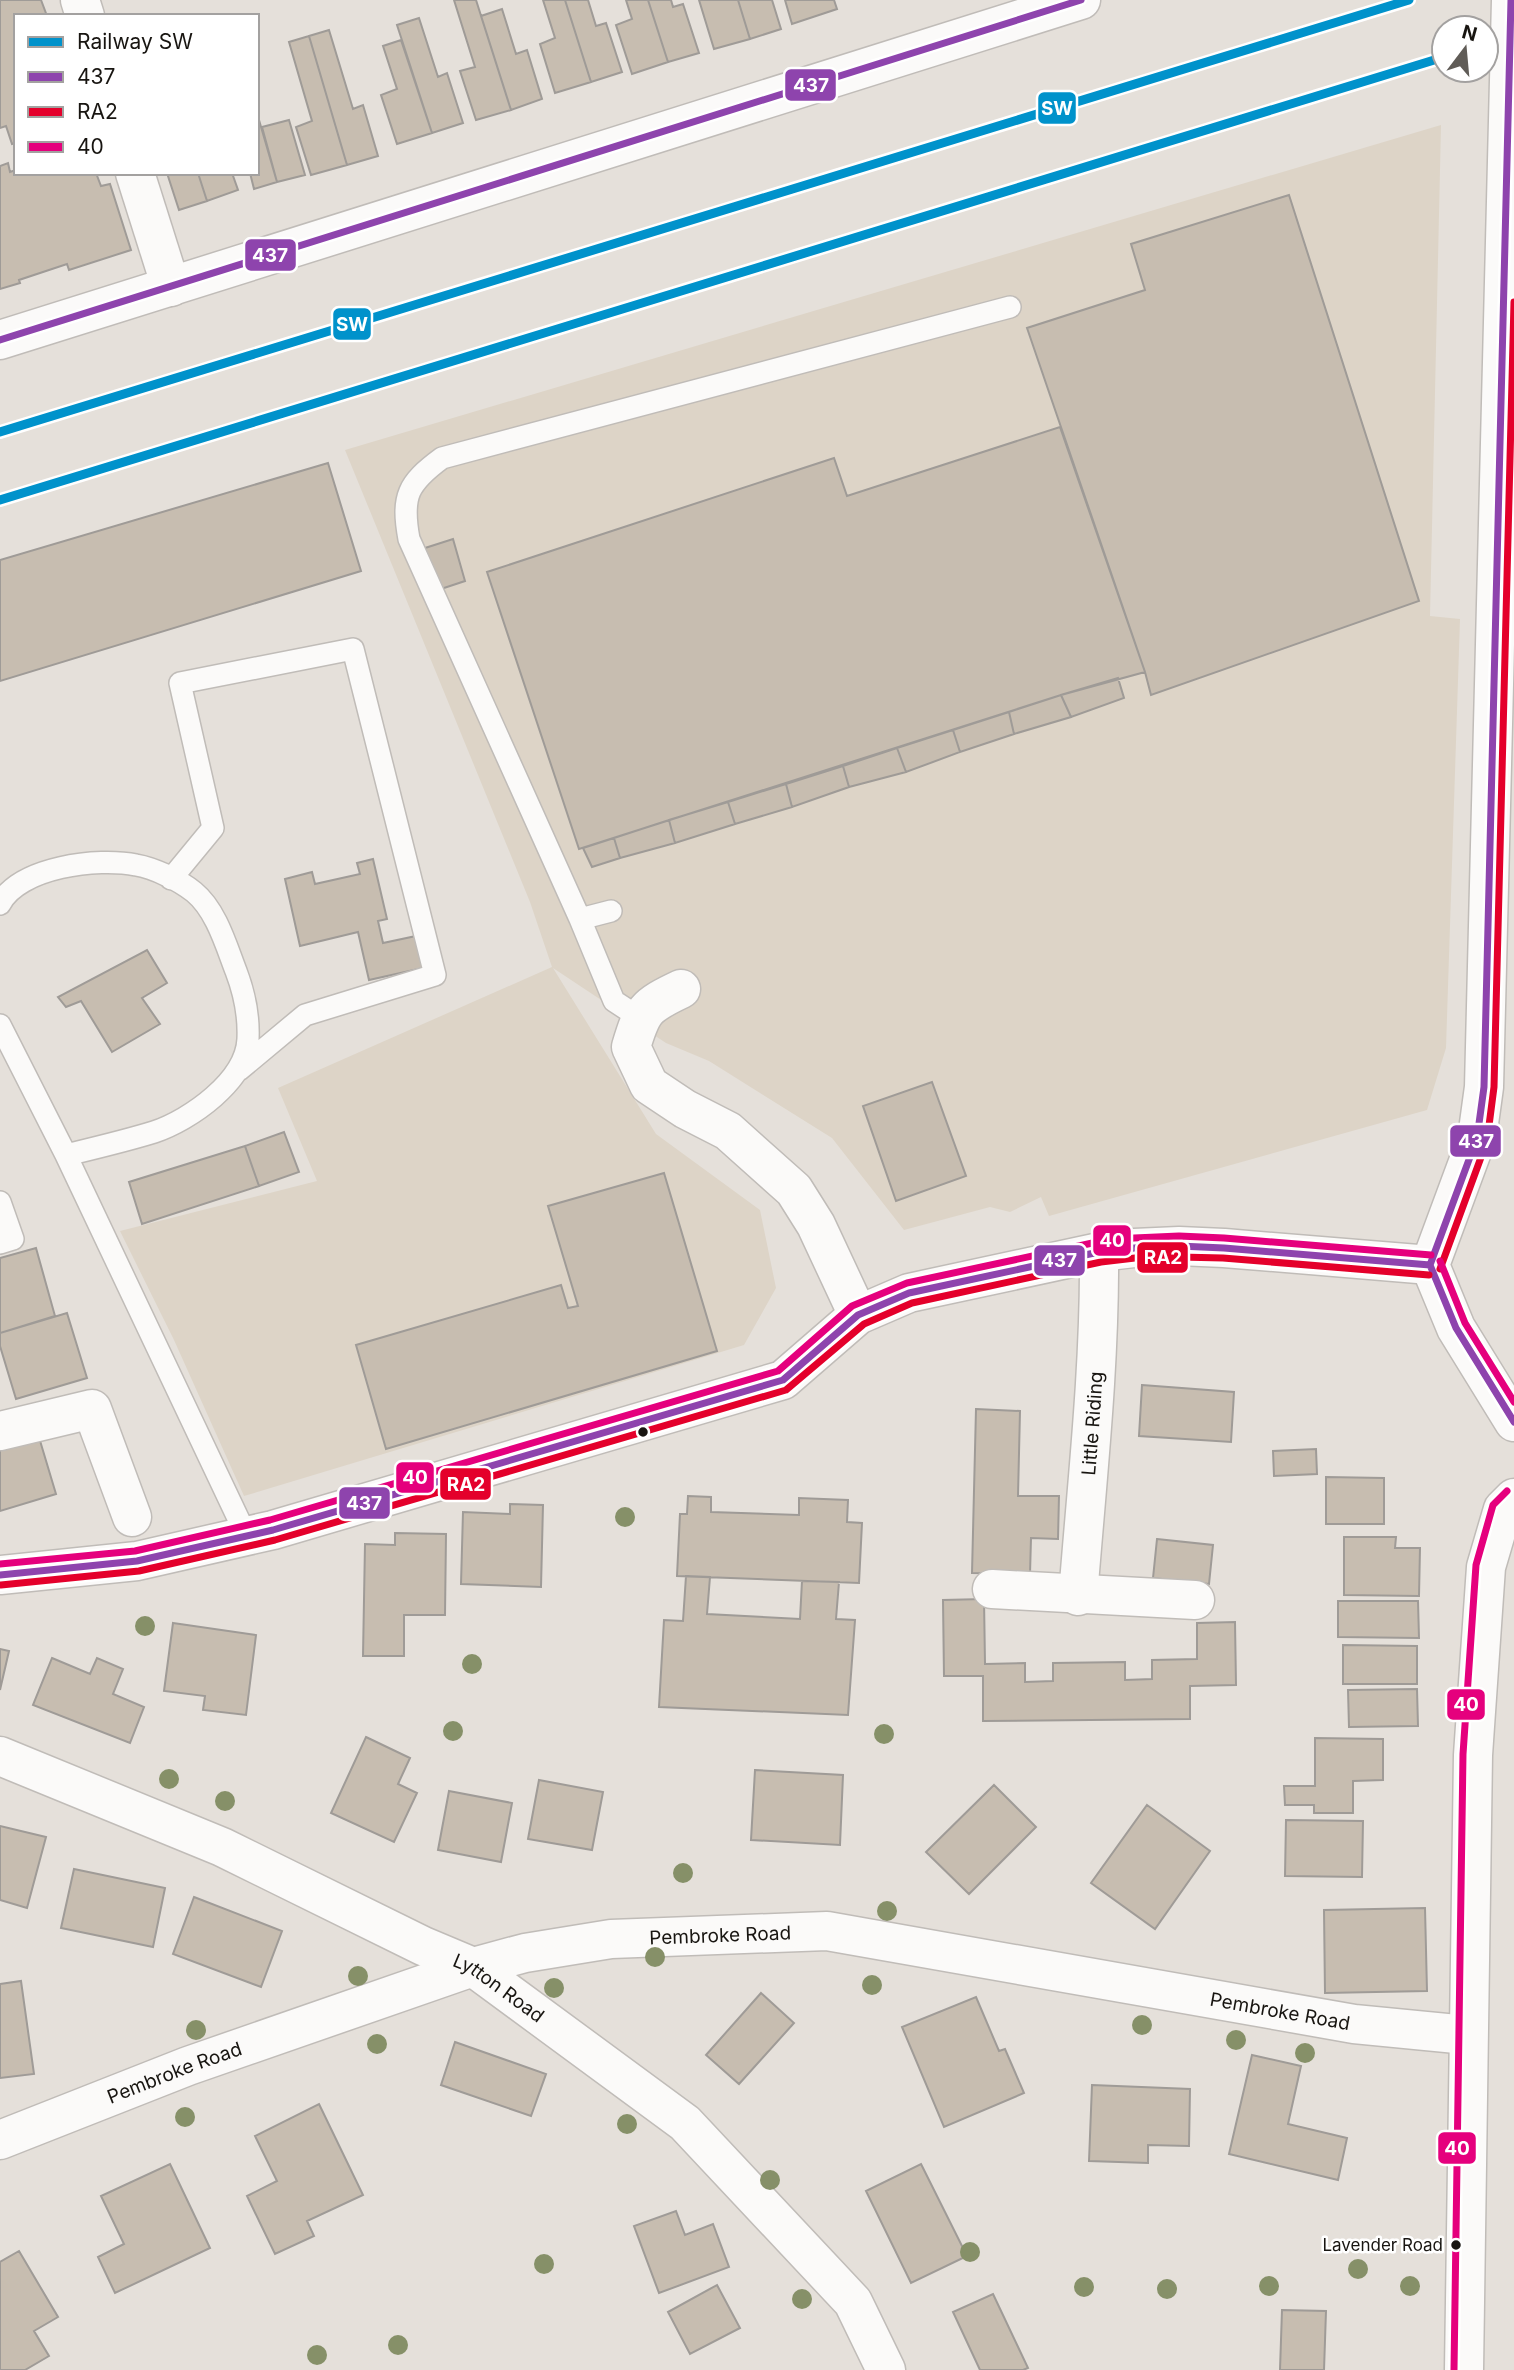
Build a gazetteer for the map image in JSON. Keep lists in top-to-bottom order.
{
  "streets": {
    "street": ["Little Riding", "Pembroke Road", "Lytton Road"]
  },
  "crossings": [
    ["Pembroke Road", "Lytton Road"]
  ],
  "places": ["Lavender Road"],
  "lines": [
    "rail line SW",
    "transit line 437",
    "transit line RA2",
    "transit line 40"
  ],
  "legend": [
    "Railway SW",
    "437",
    "RA2",
    "40"
  ],
  "north": "top"
}
